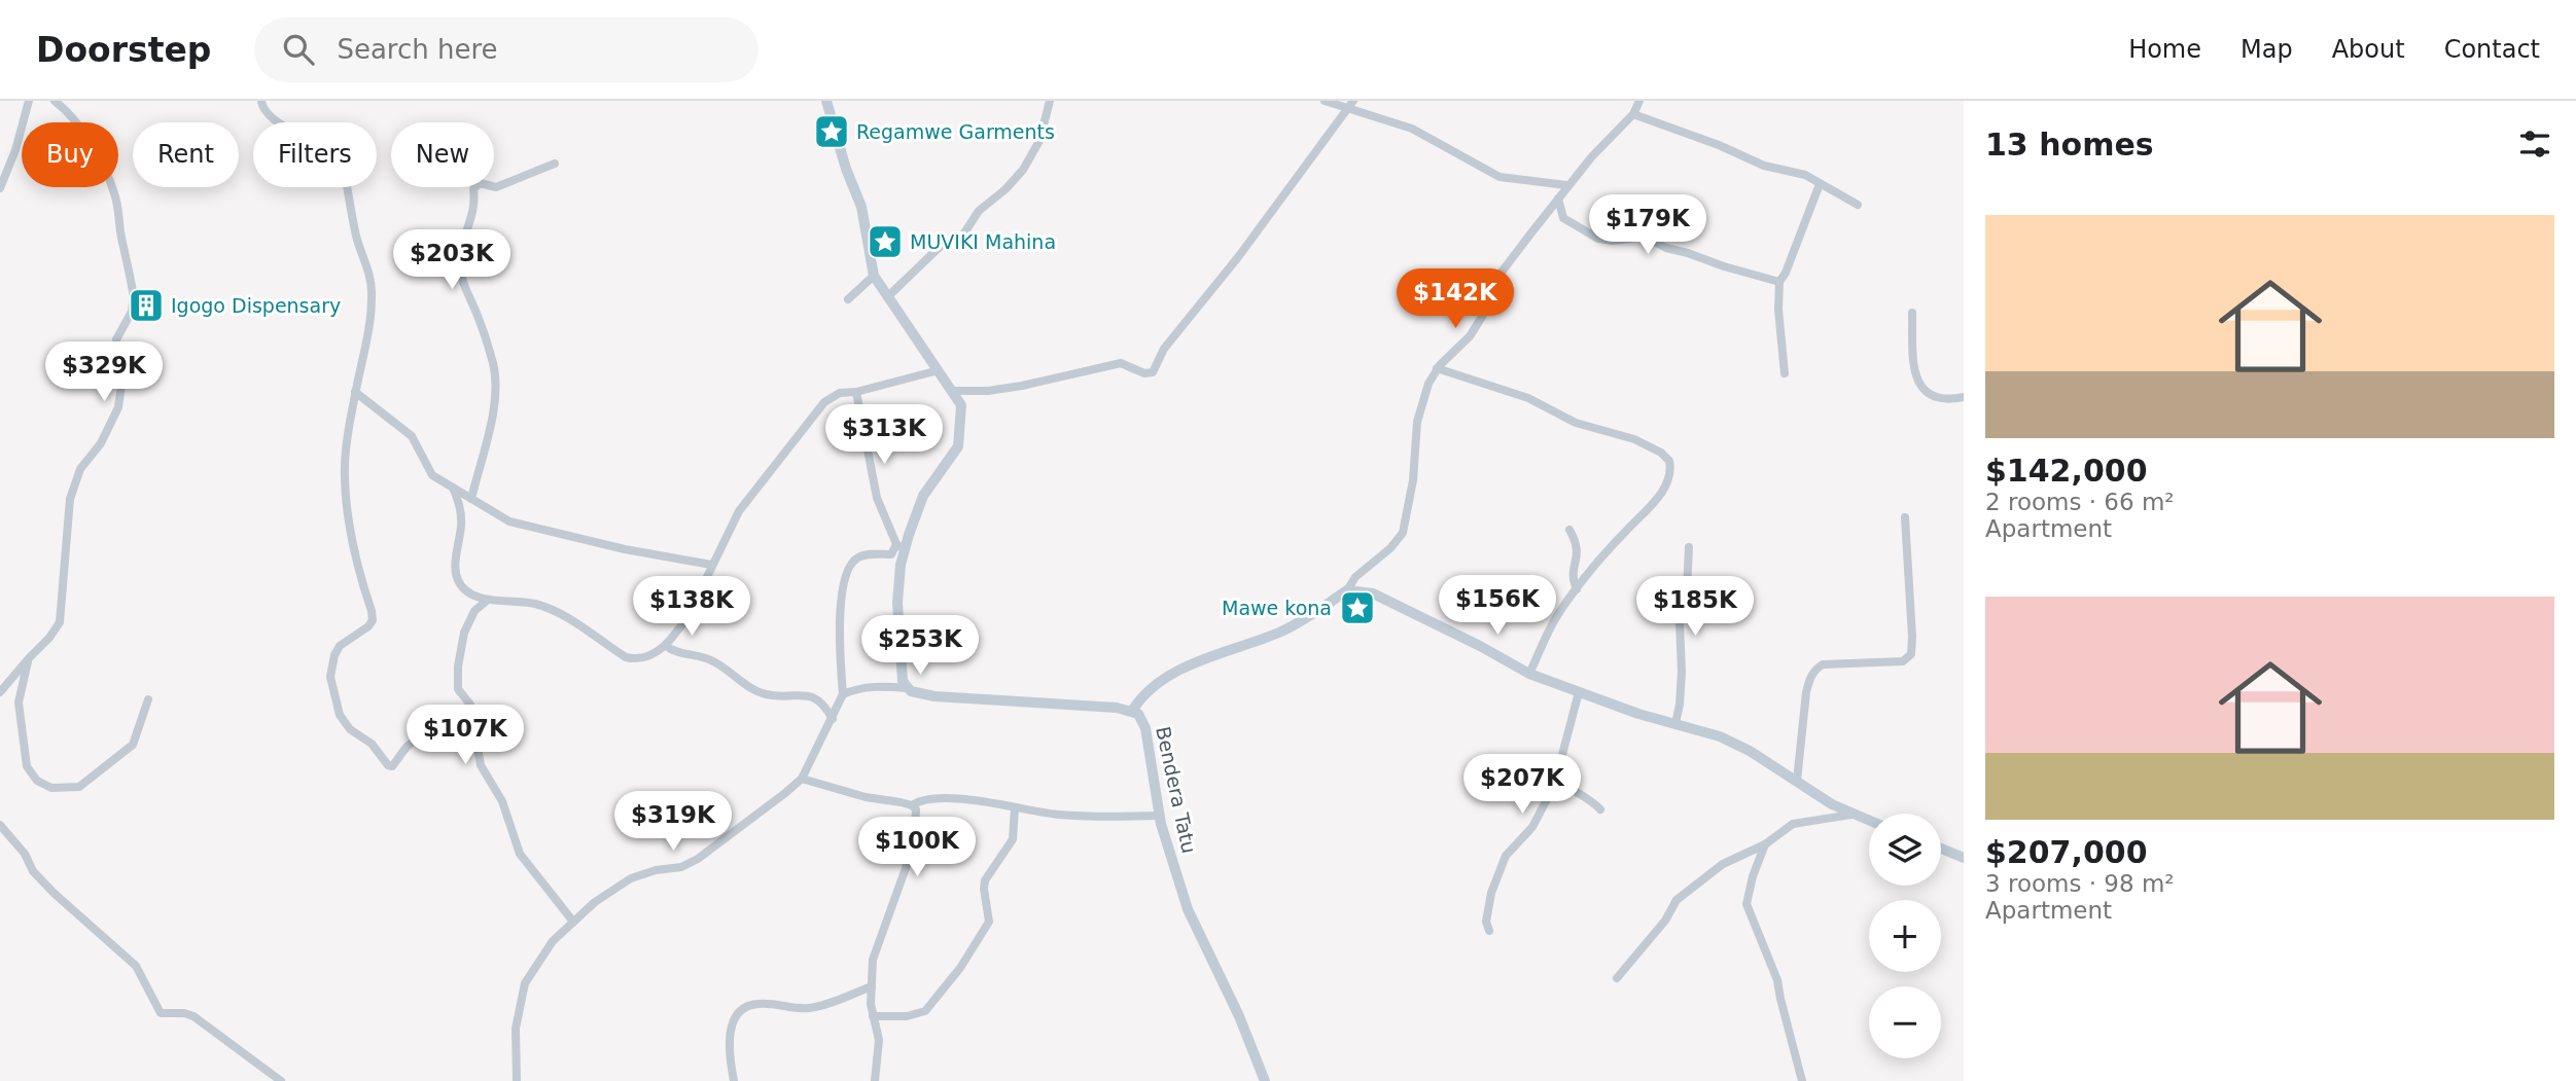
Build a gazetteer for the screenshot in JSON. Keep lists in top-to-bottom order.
{
  "streets": {
    "main road": ["Bendera Tatu"]
  },
  "places": {
    "place": ["Regamwe Garments", "MUVIKI Mahina", "Mawe kona"],
    "building": ["Igogo Dispensary"]
  },
  "page": {
    "header": "Doorstep",
    "search": "Search here",
    "nav": [
      "Home",
      "Map",
      "About",
      "Contact"
    ],
    "heading": "13 homes",
    "chip": [
      "Buy",
      "Rent",
      "Filters",
      "New"
    ],
    "list": [
      {
        "name": "$142,000",
        "note": "2 rooms · 66 m² · Apartment"
      },
      {
        "name": "$207,000",
        "note": "3 rooms · 98 m² · Apartment"
      }
    ],
    "price": [
      "$179K",
      "$203K",
      "$142K",
      "$329K",
      "$313K",
      "$156K",
      "$138K",
      "$185K",
      "$253K",
      "$107K",
      "$207K",
      "$319K",
      "$100K"
    ],
    "map_buttons": ["+", "−"]
  }
}
